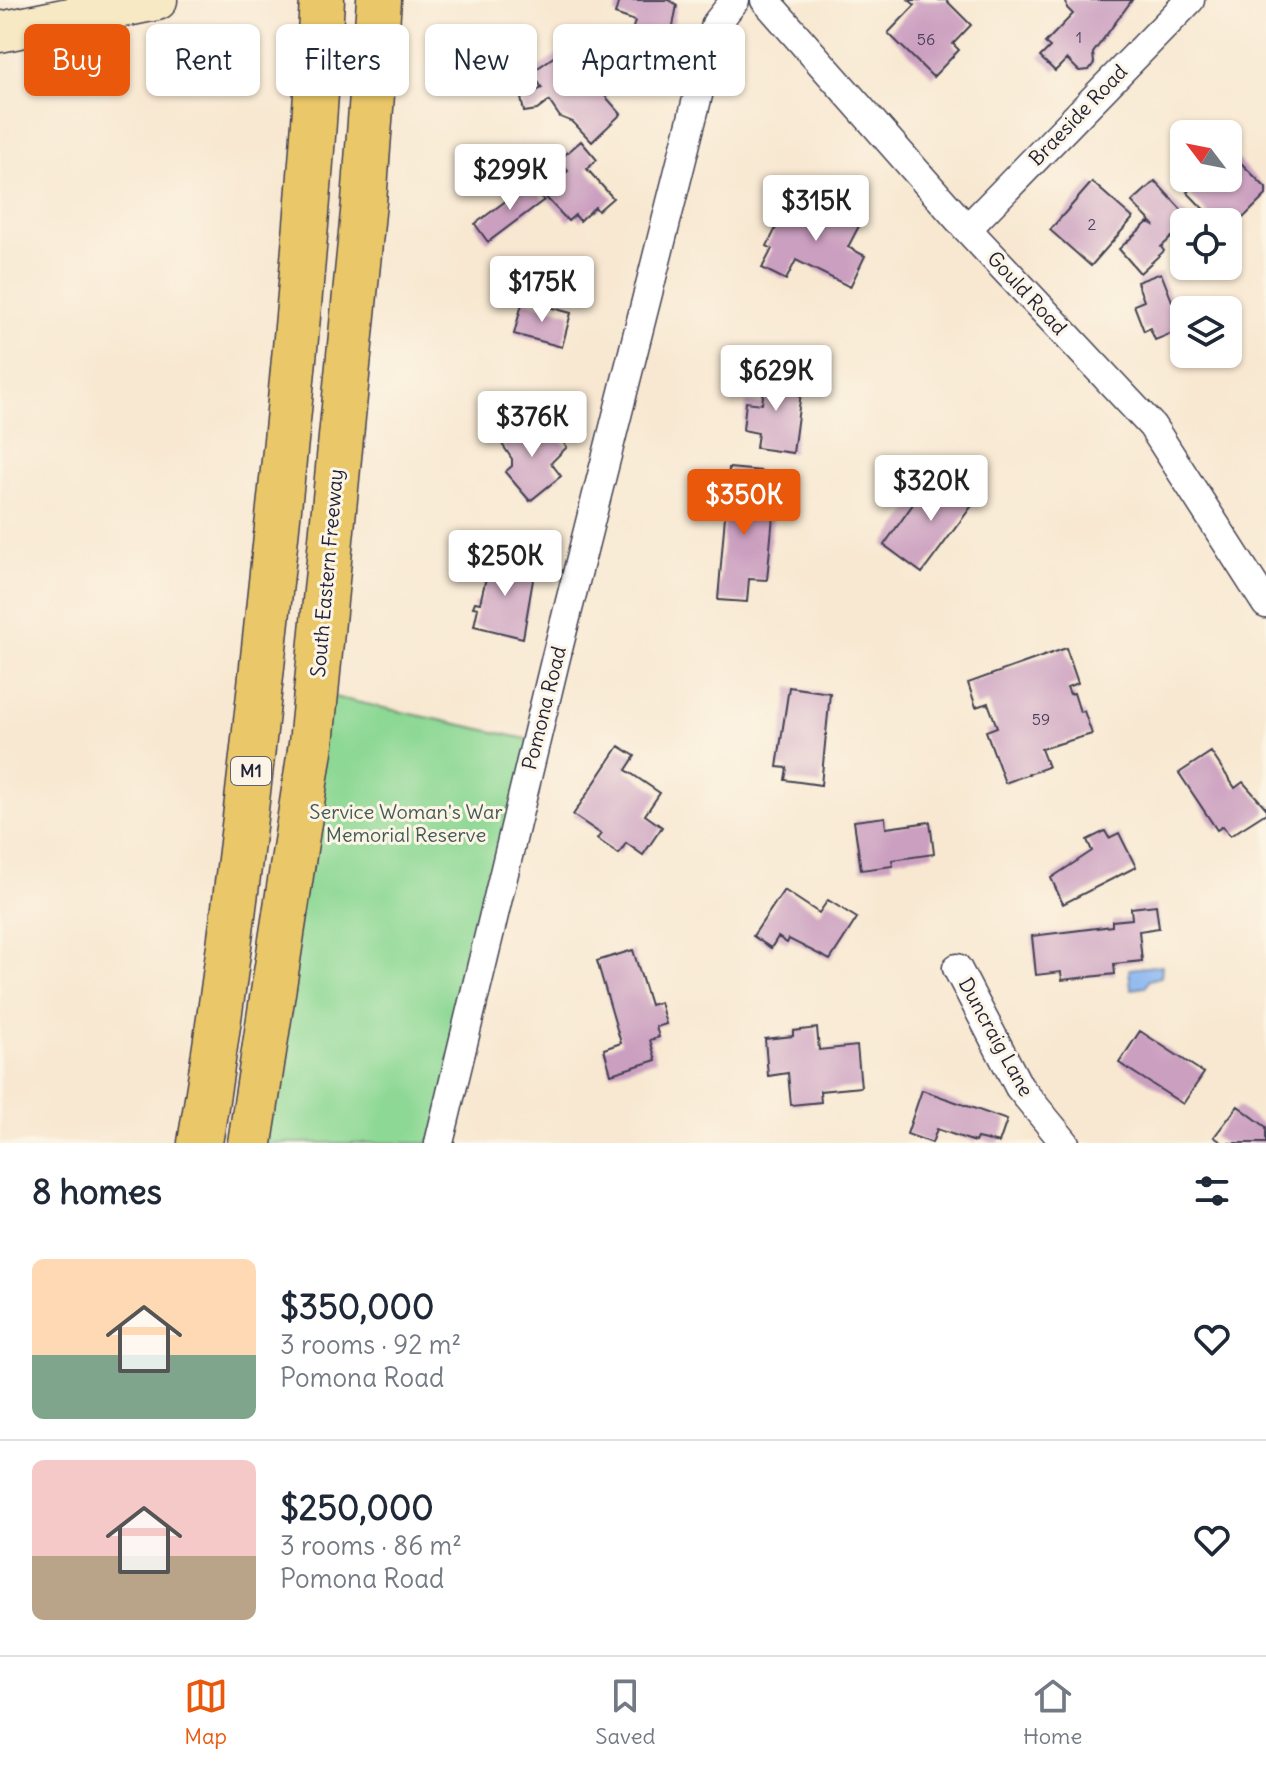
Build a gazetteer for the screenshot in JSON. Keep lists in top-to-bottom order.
{
  "streets": {
    "highway": ["South Eastern Freeway", "M1"],
    "street": [
      "Braeside Road",
      "Gould Road",
      "Pomona Road",
      "Duncraig Lane"
    ]
  },
  "crossings": [
    ["Braeside Road", "Gould Road"]
  ],
  "parks": ["Service Woman's War Memorial Reserve"],
  "house_numbers": [
    "1",
    "56",
    "2",
    "59"
  ],
  "north": "top left",
  "page": {
    "chip": [
      "Buy",
      "Rent",
      "Filters",
      "New",
      "Apartment"
    ],
    "price": [
      "$299K",
      "$315K",
      "$175K",
      "$629K",
      "$376K",
      "$320K",
      "$350K",
      "$250K"
    ],
    "heading": "8 homes",
    "list": [
      {
        "name": "$350,000",
        "note": "3 rooms · 92 m² · Pomona Road"
      },
      {
        "name": "$250,000",
        "note": "3 rooms · 86 m² · Pomona Road"
      }
    ],
    "tabs": ["Map", "Saved", "Home"]
  }
}
